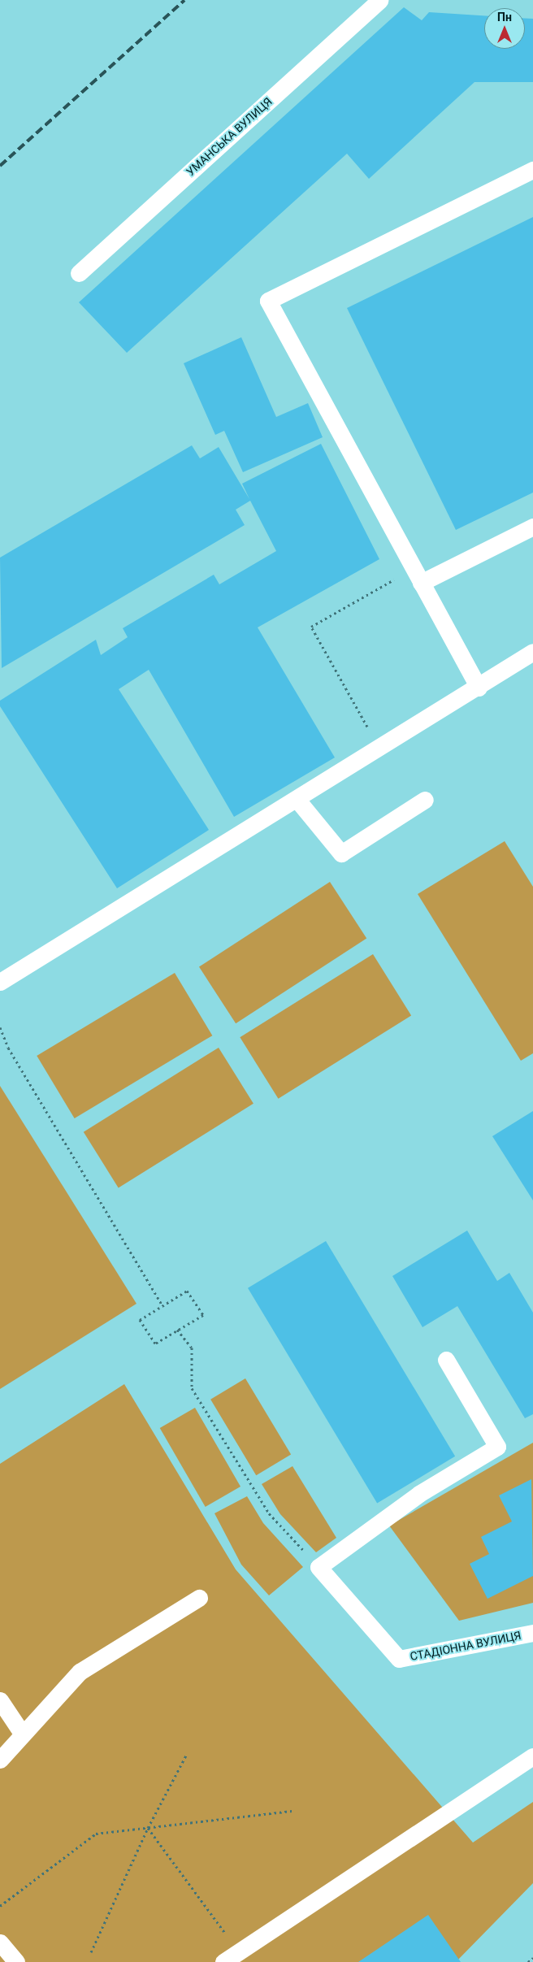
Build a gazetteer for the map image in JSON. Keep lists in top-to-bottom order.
{
  "streets": {
    "lane": ["УМАНСЬКА ВУЛИЦЯ", "СТАДІОННА ВУЛИЦЯ"]
  },
  "north": "top"
}
